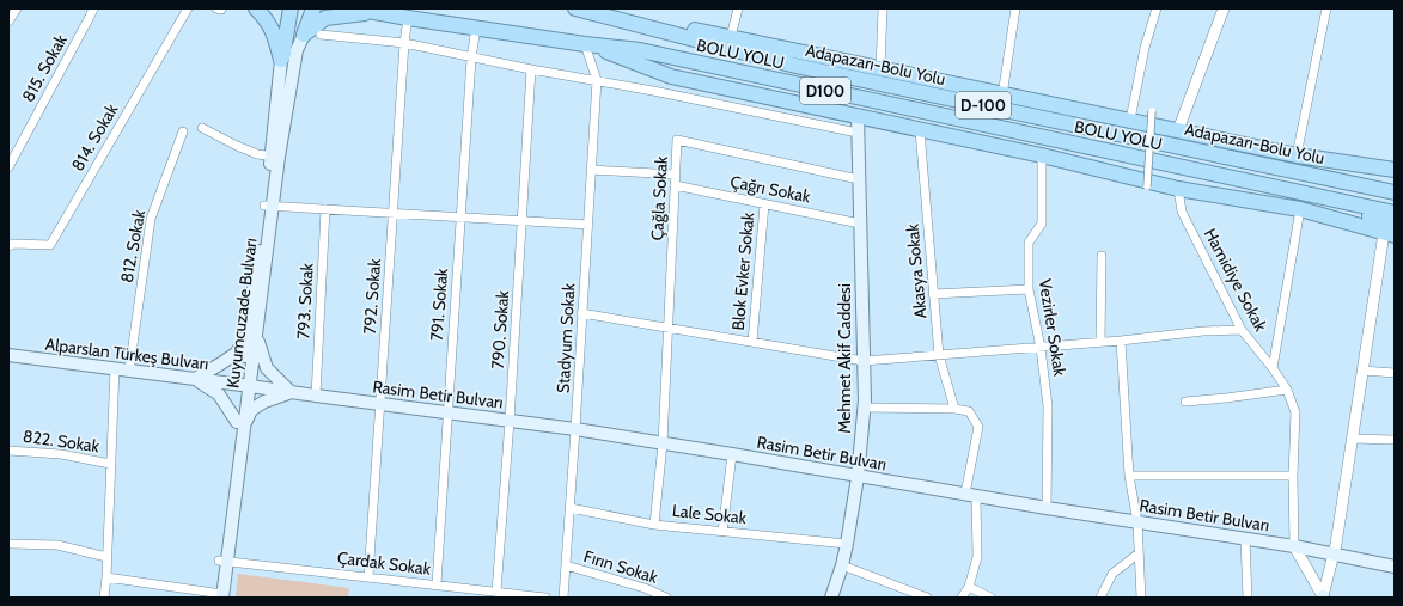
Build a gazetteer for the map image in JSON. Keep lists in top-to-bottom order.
{
  "streets": {
    "highway": [
      "BOLU YOLU",
      "Adapazarı-Bolu Yolu",
      "D100",
      "D-100"
    ],
    "main road": [
      "Kuyumcuzade Bulvarı",
      "Alparslan Türkeş Bulvarı",
      "Mehmet Akif Caddesi",
      "Rasim Betir Bulvarı"
    ],
    "street": [
      "815. Sokak",
      "814. Sokak",
      "Çağrı Sokak",
      "Çağla Sokak",
      "812. Sokak",
      "Blok Evker Sokak",
      "Akasya Sokak",
      "Hamidiye Sokak",
      "792. Sokak",
      "793. Sokak",
      "791. Sokak",
      "Vezirler Sokak",
      "790. Sokak",
      "Stadyum Sokak",
      "822. Sokak",
      "Lale Sokak",
      "Çardak Sokak",
      "Fırın Sokak"
    ]
  },
  "crossings": [
    ["BOLU YOLU", "792. Sokak"],
    ["BOLU YOLU", "791. Sokak"],
    ["Çağrı Sokak", "Çağla Sokak"],
    ["Çağrı Sokak", "Blok Evker Sokak"],
    ["Çağrı Sokak", "Mehmet Akif Caddesi"],
    ["Çağla Sokak", "Mehmet Akif Caddesi"],
    ["Çağla Sokak", "Rasim Betir Bulvarı"],
    ["Çağla Sokak", "Lale Sokak"],
    ["812. Sokak", "Alparslan Türkeş Bulvarı"],
    ["Hamidiye Sokak", "Rasim Betir Bulvarı"],
    ["792. Sokak", "Rasim Betir Bulvarı"],
    ["792. Sokak", "Çardak Sokak"],
    ["793. Sokak", "Rasim Betir Bulvarı"],
    ["791. Sokak", "Rasim Betir Bulvarı"],
    ["791. Sokak", "Çardak Sokak"],
    ["Kuyumcuzade Bulvarı", "Alparslan Türkeş Bulvarı"],
    ["Kuyumcuzade Bulvarı", "Rasim Betir Bulvarı"],
    ["Kuyumcuzade Bulvarı", "Çardak Sokak"],
    ["Vezirler Sokak", "Rasim Betir Bulvarı"],
    ["790. Sokak", "Rasim Betir Bulvarı"],
    ["790. Sokak", "Çardak Sokak"],
    ["Stadyum Sokak", "Rasim Betir Bulvarı"],
    ["Stadyum Sokak", "Lale Sokak"],
    ["Stadyum Sokak", "Fırın Sokak"],
    ["Alparslan Türkeş Bulvarı", "Rasim Betir Bulvarı"],
    ["Mehmet Akif Caddesi", "Rasim Betir Bulvarı"],
    ["Mehmet Akif Caddesi", "Lale Sokak"]
  ]
}
